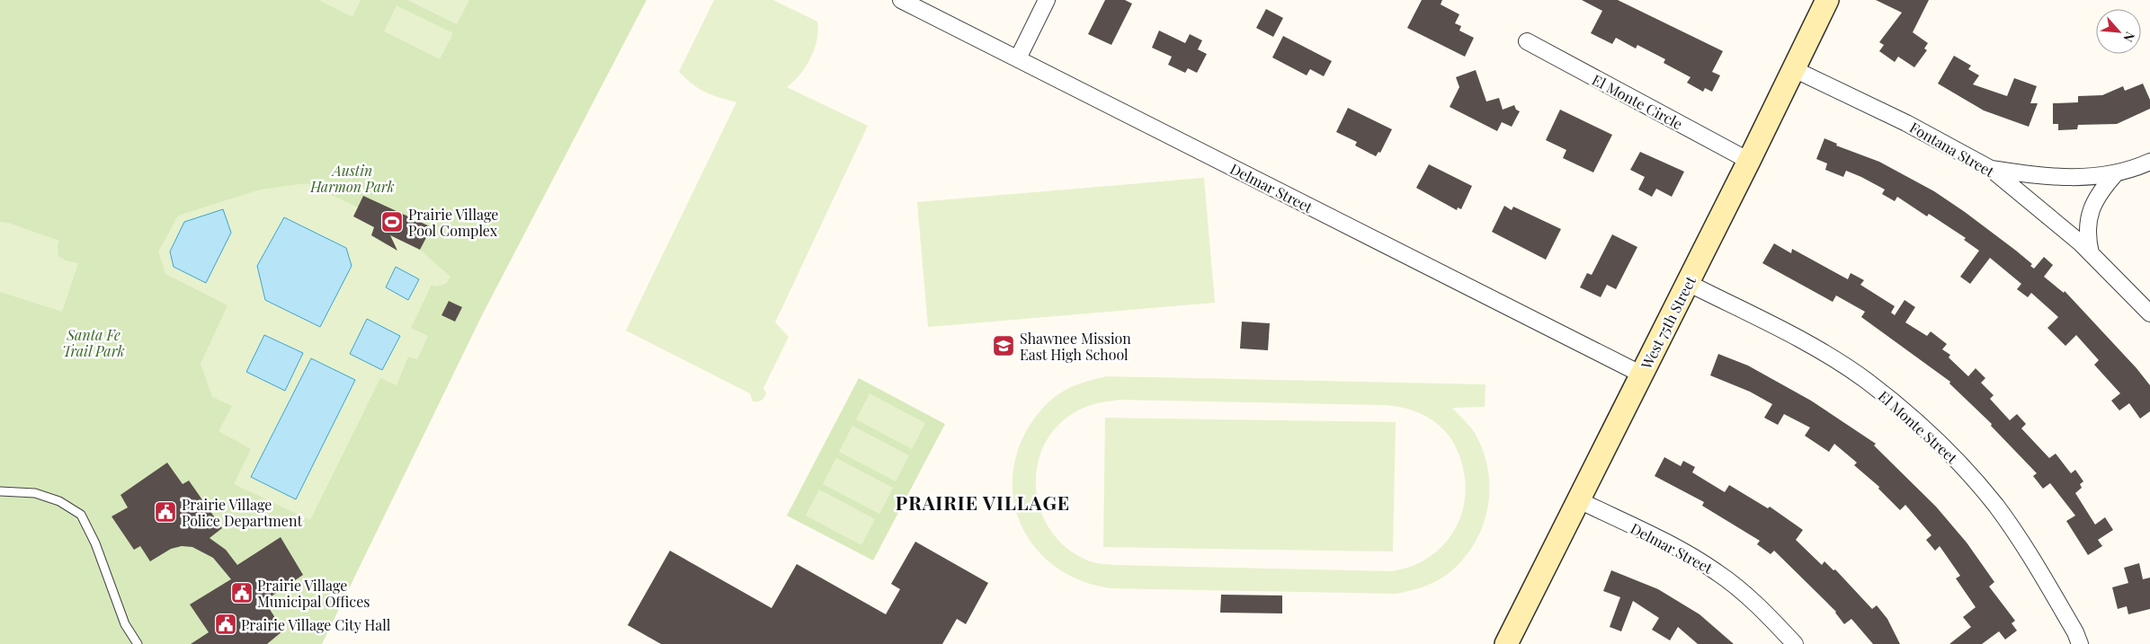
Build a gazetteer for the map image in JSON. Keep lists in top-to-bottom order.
{
  "streets": {
    "main road": ["West 75th Street"],
    "street": [
      "El Monte Circle",
      "Fontana Street",
      "Delmar Street",
      "El Monte Street"
    ]
  },
  "crossings": [
    ["El Monte Circle", "West 75th Street"],
    ["Fontana Street", "West 75th Street"],
    ["Delmar Street", "West 75th Street"],
    ["West 75th Street", "El Monte Street"]
  ],
  "districts": ["PRAIRIE VILLAGE"],
  "parks": ["Austin Harmon Park", "Santa Fe Trail Park"],
  "places": {
    "sports": ["Prairie Village Pool Complex"],
    "school or university": ["Shawnee Mission East High School"],
    "public building": ["Prairie Village Police Department", "Prairie Village Municipal Offices", "Prairie Village City Hall"]
  },
  "north": "bottom right"
}
